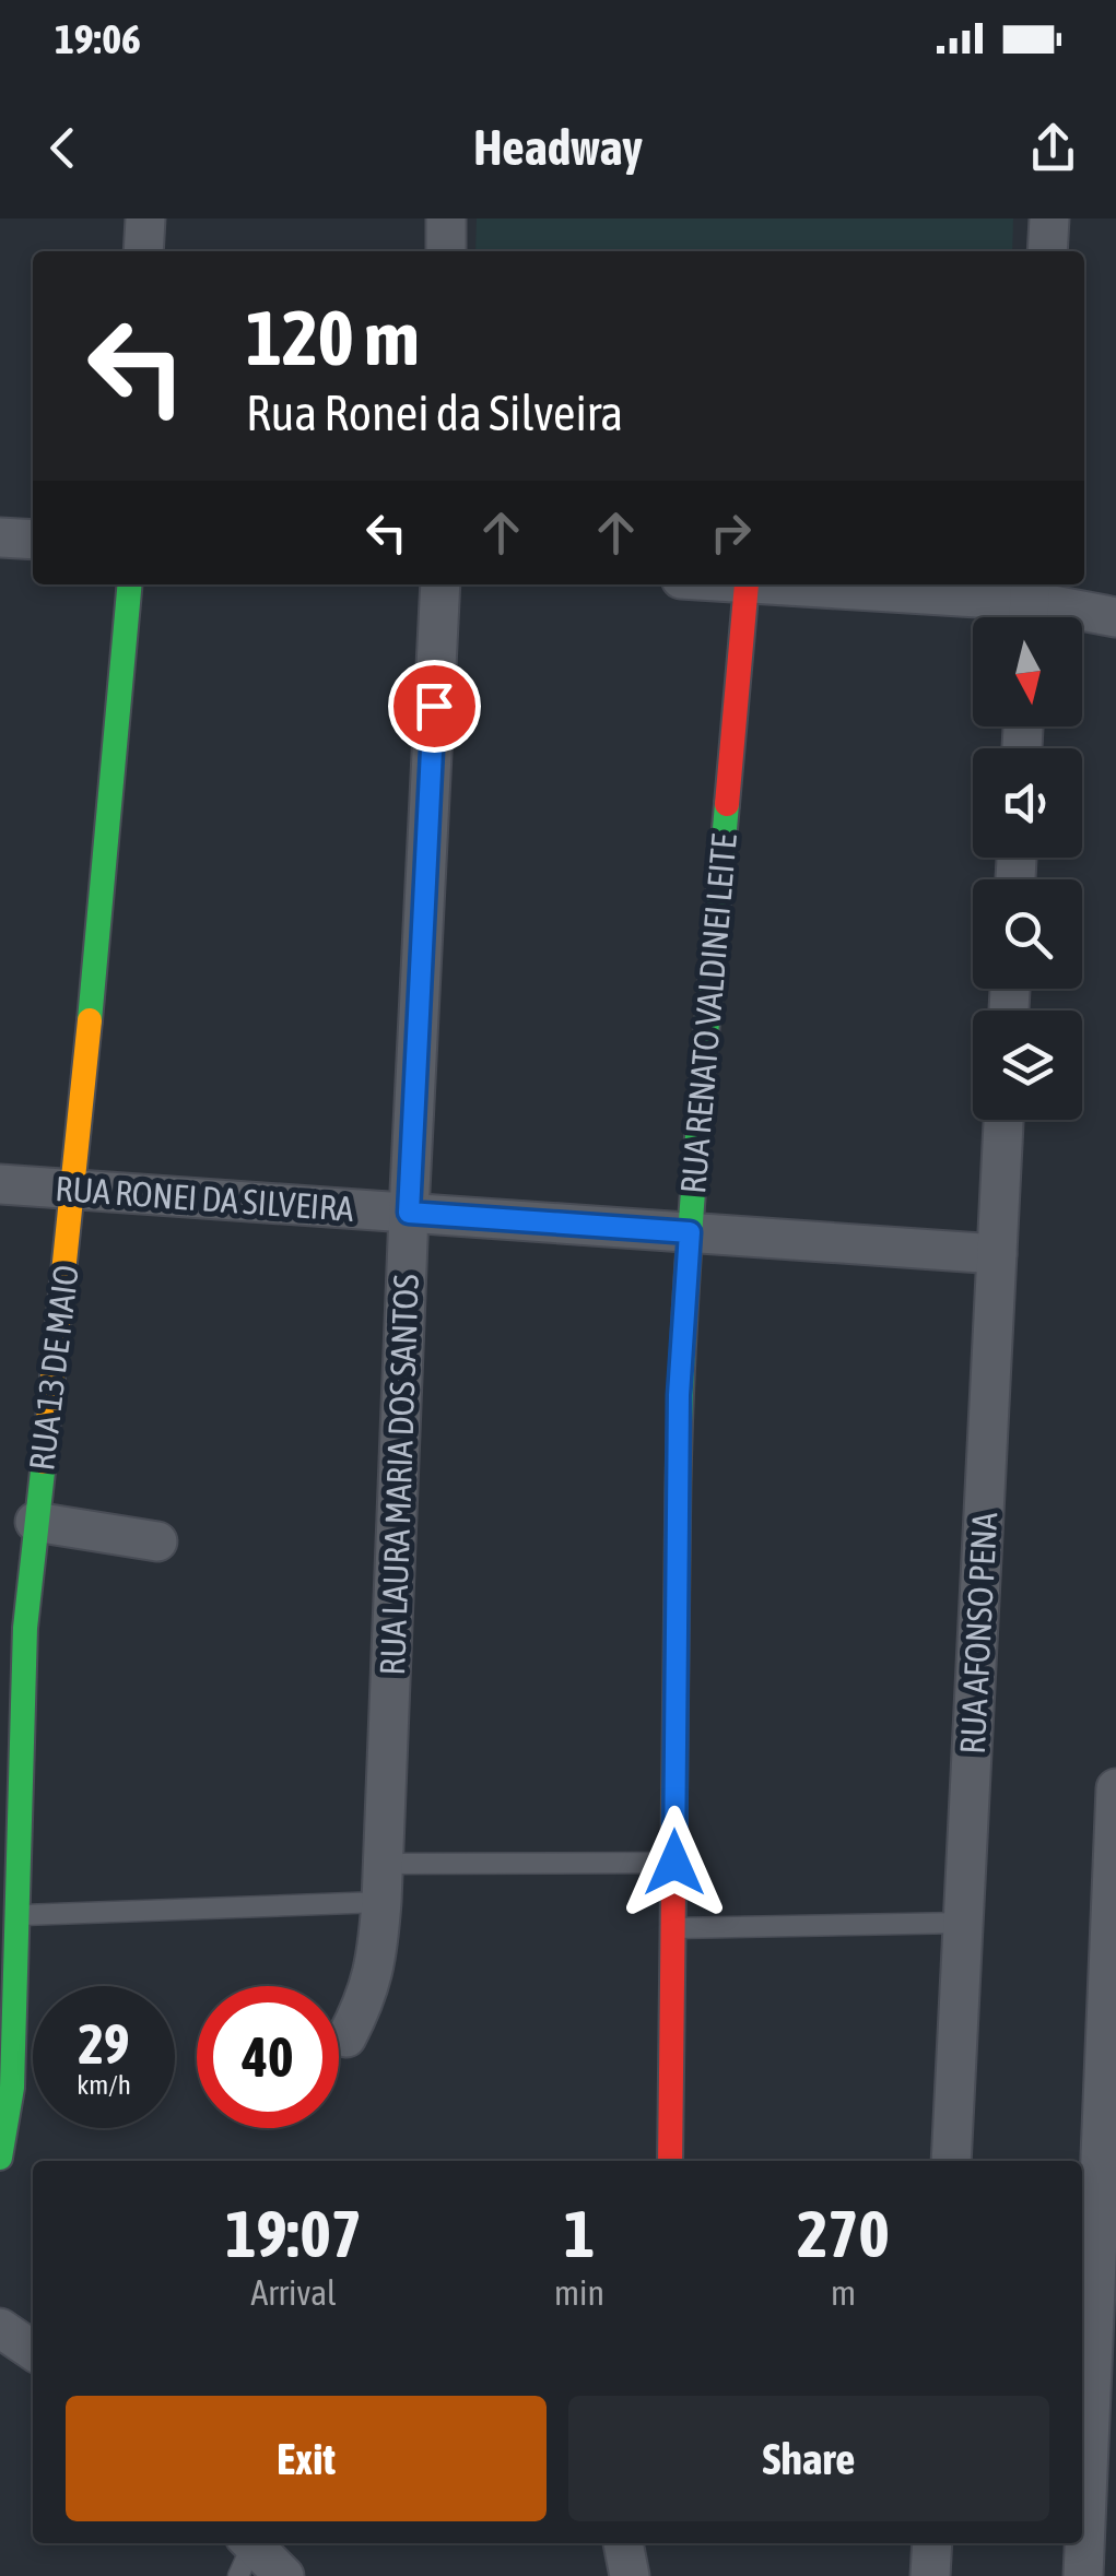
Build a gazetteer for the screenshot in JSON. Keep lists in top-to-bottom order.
{
  "streets": {
    "street": [
      "RUA RENATO VALDINEI LEITE",
      "RUA RONEI DA SILVEIRA",
      "RUA 13 DE MAIO",
      "RUA LAURA MARIA DOS SANTOS",
      "RUA AFONSO PENA"
    ]
  },
  "crossings": [
    ["RUA RENATO VALDINEI LEITE", "RUA RONEI DA SILVEIRA"],
    ["RUA RONEI DA SILVEIRA", "RUA 13 DE MAIO"],
    ["RUA RONEI DA SILVEIRA", "RUA LAURA MARIA DOS SANTOS"],
    ["RUA RONEI DA SILVEIRA", "RUA AFONSO PENA"]
  ],
  "north": "bottom",
  "page": {
    "status": "19:06",
    "header": "Headway",
    "turn": ["120 m", "Rua Ronei da Silveira"],
    "speed": "29 km/h",
    "limit": "40",
    "eta": [
      "19:07",
      "Arrival",
      "1",
      "min",
      "270",
      "m"
    ],
    "buttons": ["Exit", "Share"]
  }
}
